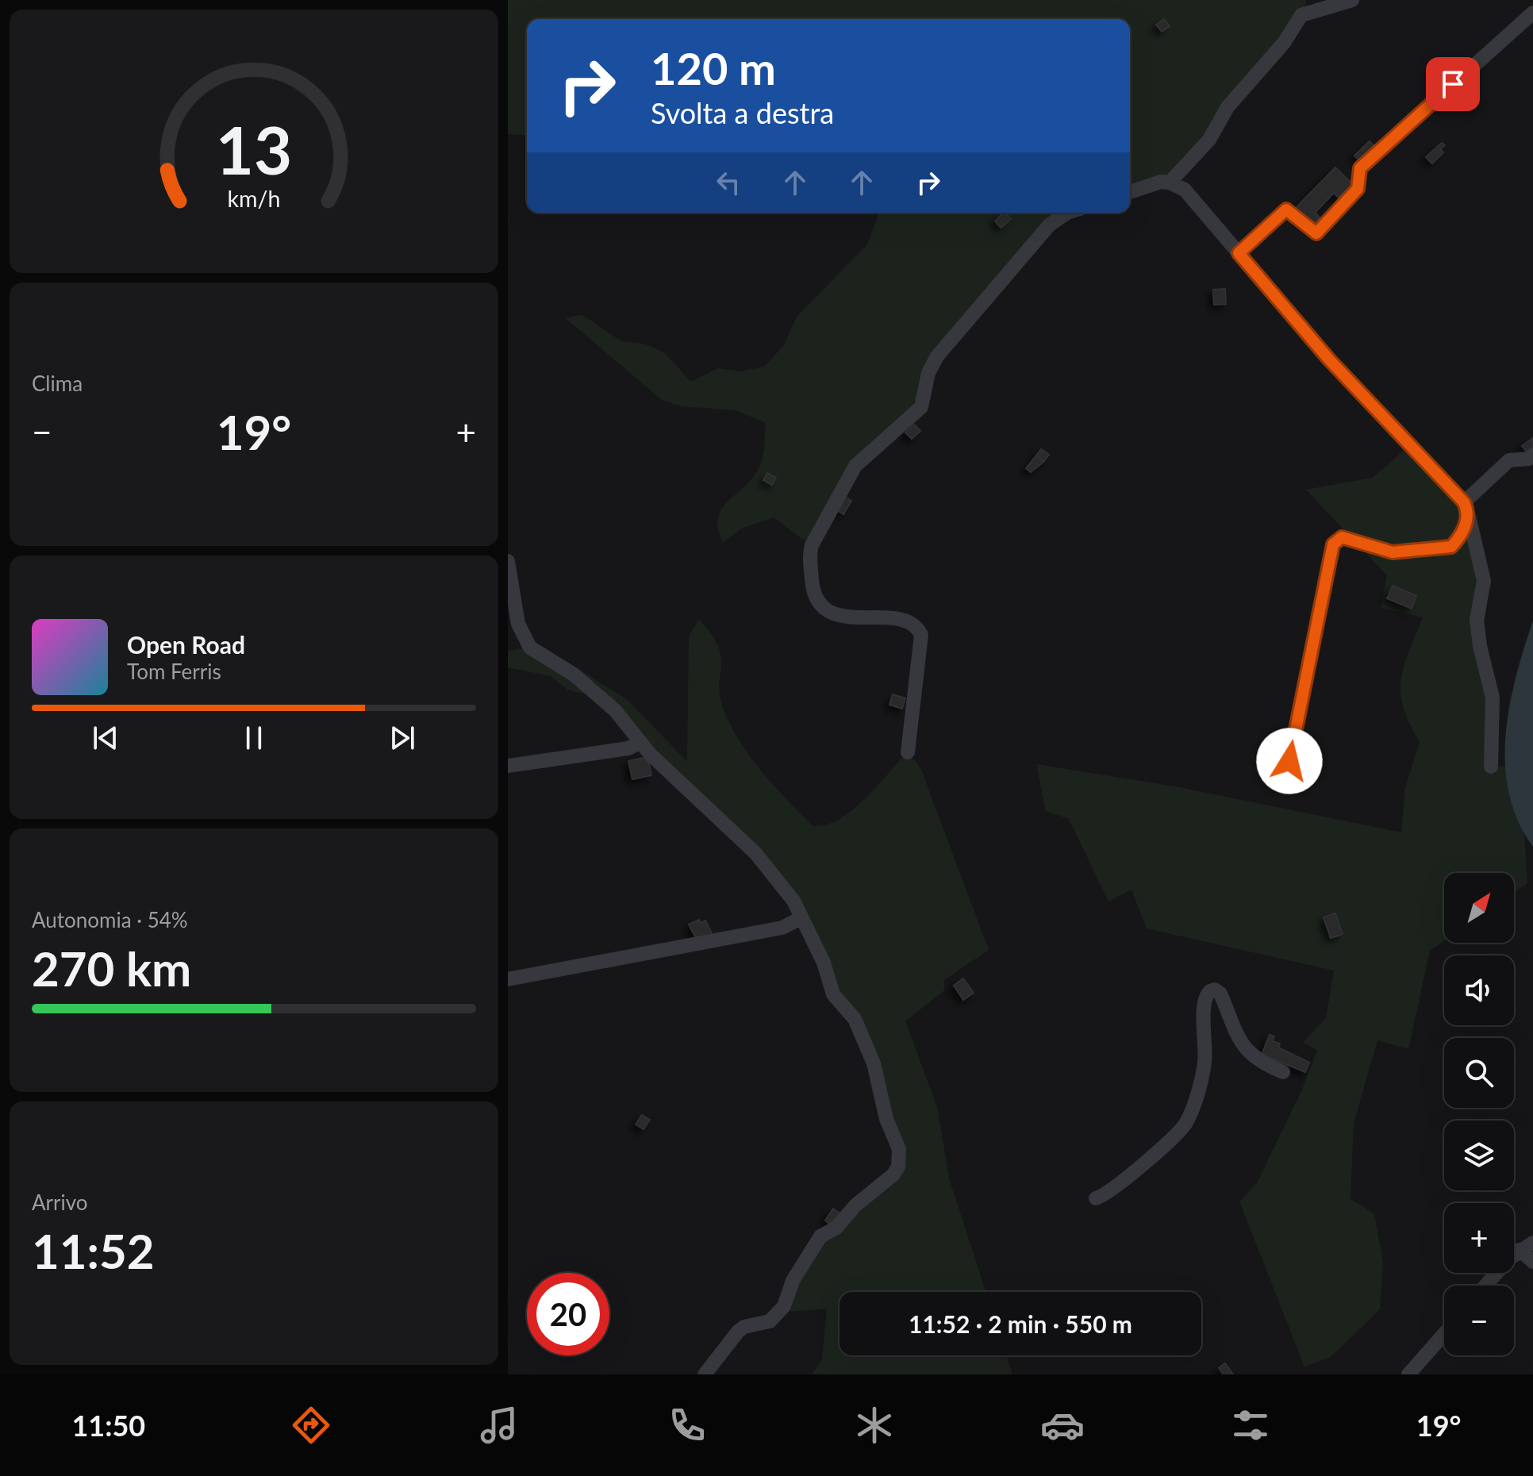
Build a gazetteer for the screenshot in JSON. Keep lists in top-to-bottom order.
{
  "north": "top right",
  "page": {
    "turn": ["120 m", "Svolta a destra"],
    "tile": [
      "Clima",
      ["Autonomia · 54%", "270 km"],
      ["Arrivo", "11:52"]
    ],
    "heat": ["−", "19°", "+"],
    "song": ["Open Road", "Tom Ferris"],
    "map_buttons": ["+", "−"],
    "limit": "20",
    "trip": "11:52 · 2 min · 550 m",
    "tabs": ["11:50", "19°"],
    "gauge": ["13", "km/h"]
  }
}
